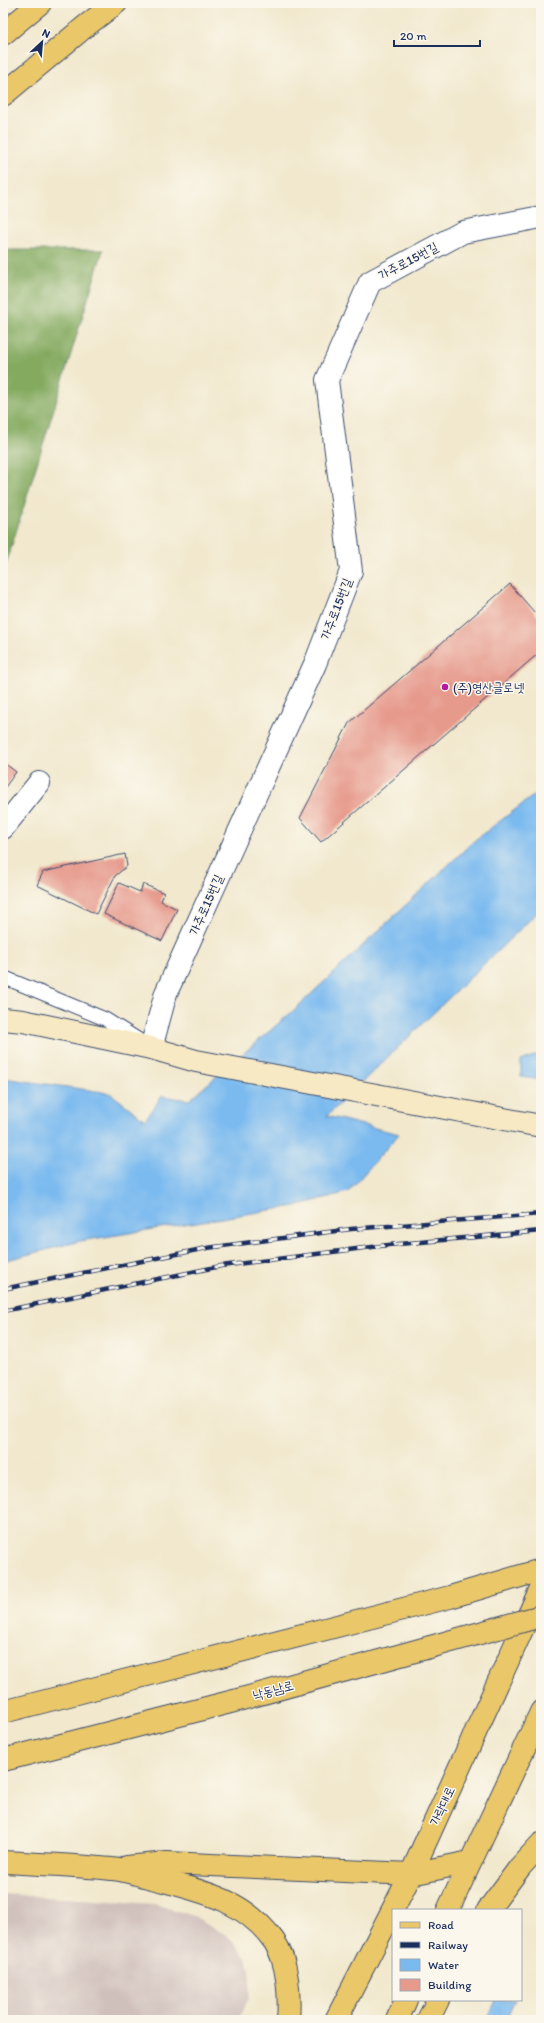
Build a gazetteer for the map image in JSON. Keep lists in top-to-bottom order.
{
  "streets": {
    "main road": ["낙동남로", "가락대로"],
    "street": ["가주로15번길"]
  },
  "places": ["(주)영산글로넷"],
  "legend": [
    "Road",
    "Railway",
    "Water",
    "Building"
  ],
  "scale_bar": "20 m",
  "north": "top right"
}
